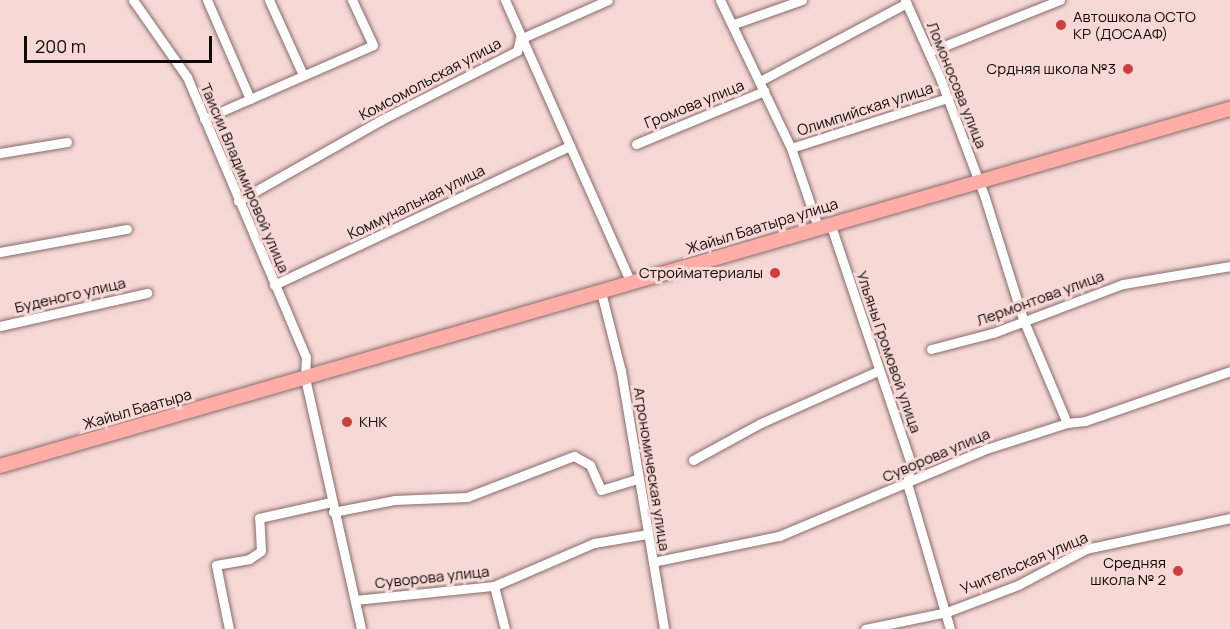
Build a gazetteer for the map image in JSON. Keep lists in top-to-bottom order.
{
  "streets": {
    "highway": ["Жайыл Баатыра улица", "Жайыл Баатыра"],
    "street": [
      "Комсомольская улица",
      "Ломоносова улица",
      "Громова улица",
      "Олимпийская улица",
      "Таисии Владимировой улица",
      "Коммунальная улица",
      "Буденого улица",
      "Лермонтова улица",
      "Ульяны Громовой улица",
      "Суворова улица",
      "Агрономическая улица",
      "Учительская улица"
    ]
  },
  "crossings": [
    ["Комсомольская улица", "Таисии Владимировой улица"],
    ["Ломоносова улица", "Олимпийская улица"],
    ["Ломоносова улица", "Жайыл Баатыра улица"],
    ["Ломоносова улица", "Лермонтова улица"],
    ["Ломоносова улица", "Суворова улица"],
    ["Громова улица", "Олимпийская улица"],
    ["Громова улица", "Жайыл Баатыра улица"],
    ["Громова улица", "Ульяны Громовой улица"],
    ["Таисии Владимировой улица", "Коммунальная улица"],
    ["Таисии Владимировой улица", "Жайыл Баатыра улица"],
    ["Таисии Владимировой улица", "Жайыл Баатыра"],
    ["Жайыл Баатыра улица", "Ульяны Громовой улица"],
    ["Жайыл Баатыра улица", "Жайыл Баатыра"],
    ["Жайыл Баатыра улица", "Агрономическая улица"],
    ["Ульяны Громовой улица", "Суворова улица"],
    ["Ульяны Громовой улица", "Учительская улица"],
    ["Суворова улица", "Агрономическая улица"]
  ],
  "places": [
    "Автошкола ОСТО КР (ДОСААФ)",
    "Срдняя школа №3",
    "Стройматериалы",
    "КНК",
    "Средняя школа № 2"
  ],
  "scale_bar": "200 m"
}
